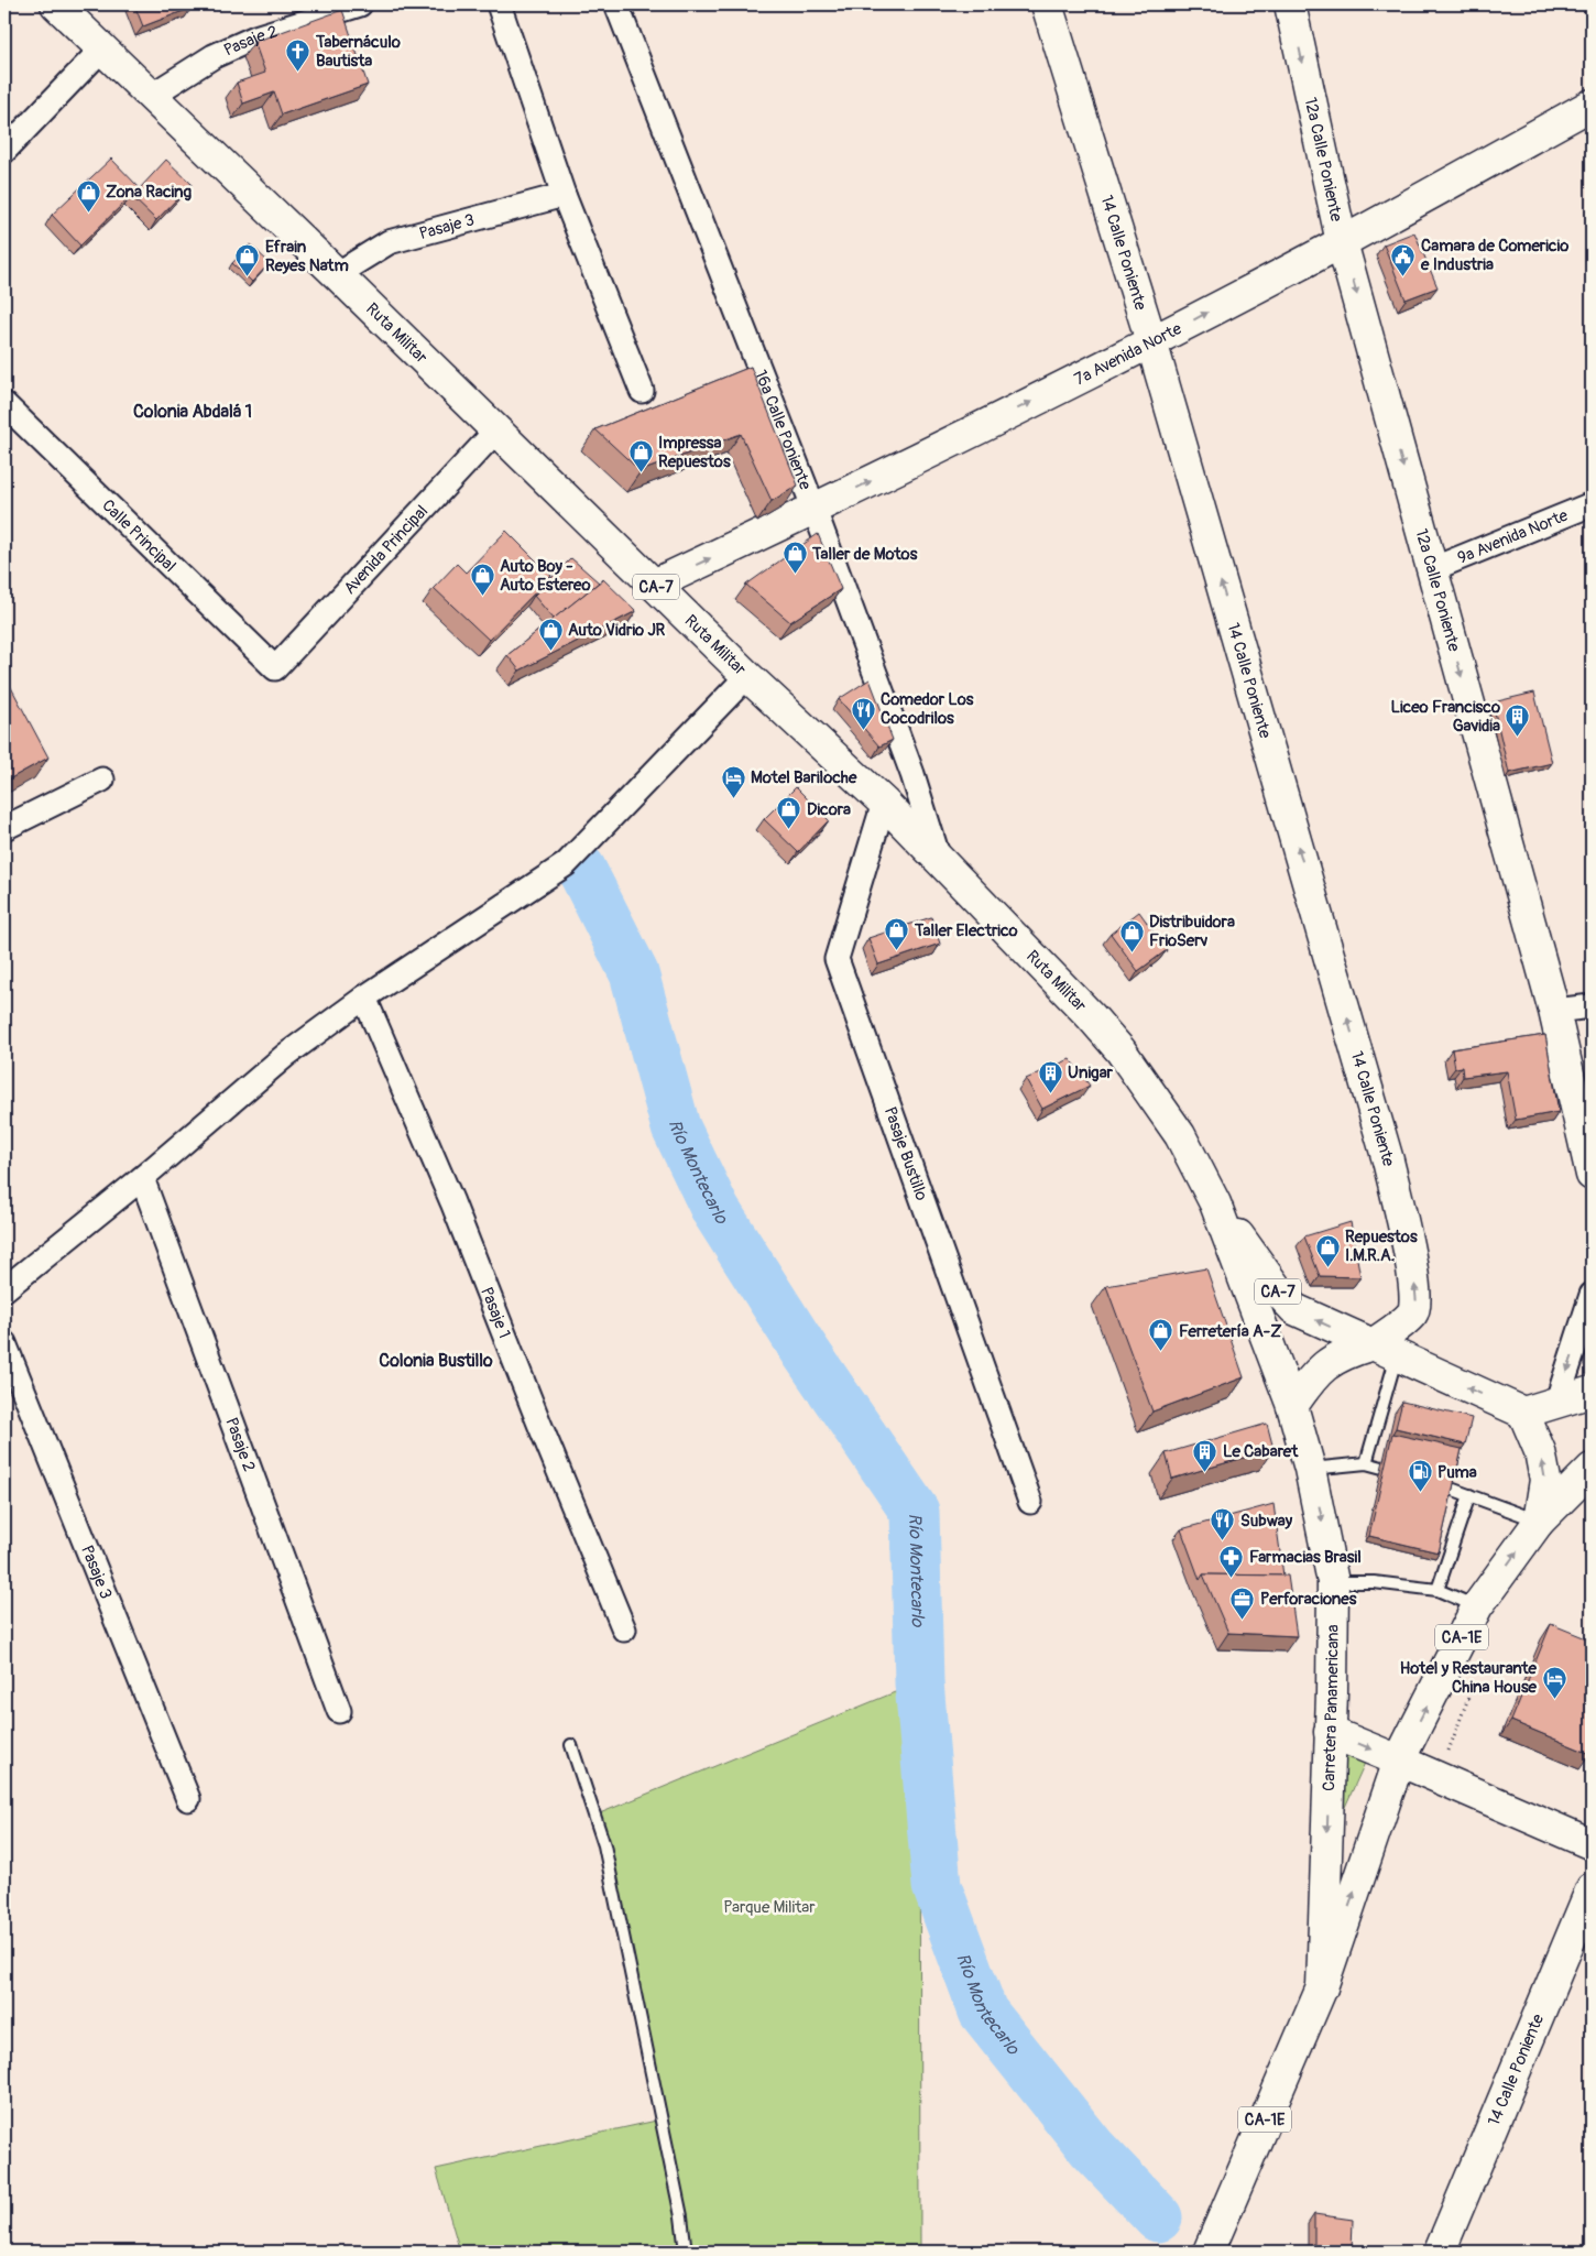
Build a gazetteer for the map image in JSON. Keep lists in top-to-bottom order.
{
  "streets": {
    "main road": [
      "12a Calle Poniente",
      "14 Calle Poniente",
      "Ruta Militar",
      "7a Avenida Norte",
      "CA-7",
      "CA-1E",
      "Carretera Panamericana"
    ],
    "street": [
      "Pasaje 2",
      "Pasaje 3",
      "16a Calle Poniente",
      "Calle Principal",
      "9a Avenida Norte",
      "Avenida Principal",
      "Pasaje Bustillo",
      "Pasaje 1"
    ]
  },
  "crossings": [
    ["Pasaje 2", "Ruta Militar"],
    ["12a Calle Poniente", "7a Avenida Norte"],
    ["12a Calle Poniente", "9a Avenida Norte"],
    ["Pasaje 3", "Ruta Militar"],
    ["14 Calle Poniente", "Ruta Militar"],
    ["14 Calle Poniente", "7a Avenida Norte"],
    ["Ruta Militar", "7a Avenida Norte"],
    ["Ruta Militar", "16a Calle Poniente"],
    ["Ruta Militar", "Avenida Principal"],
    ["Ruta Militar", "Pasaje Bustillo"],
    ["Ruta Militar", "Carretera Panamericana"],
    ["7a Avenida Norte", "16a Calle Poniente"],
    ["Calle Principal", "Avenida Principal"],
    ["CA-1E", "Carretera Panamericana"]
  ],
  "one_way": ["12a Calle Poniente", "14 Calle Poniente", "7a Avenida Norte"],
  "districts": ["Colonia Abdalá 1", "Colonia Bustillo"],
  "water": ["Río Montecarlo"],
  "parks": ["Parque Militar"],
  "places": {
    "church": ["Tabernáculo Bautista"],
    "shop": [
      "Zona Racing",
      "Efrain Reyes Natm",
      "Impressa Repuestos",
      "Taller de Motos",
      "Auto Boy - Auto Estereo",
      "Auto Vidrio JR",
      "Dicora",
      "Taller Electrico",
      "Distribuidora FrioServ",
      "Repuestos I.M.R.A.",
      "Ferretería A-Z"
    ],
    "public building": ["Camara de Comericio e Industria"],
    "restaurant": ["Comedor Los Cocodrilos", "Subway"],
    "building": ["Liceo Francisco Gavidia", "Unigar", "Le Cabaret"],
    "hotel": ["Motel Bariloche", "Hotel y Restaurante China House"],
    "fuel station": ["Puma"],
    "pharmacy": ["Farmacias Brasil"],
    "office": ["Perforaciones"]
  }
}
